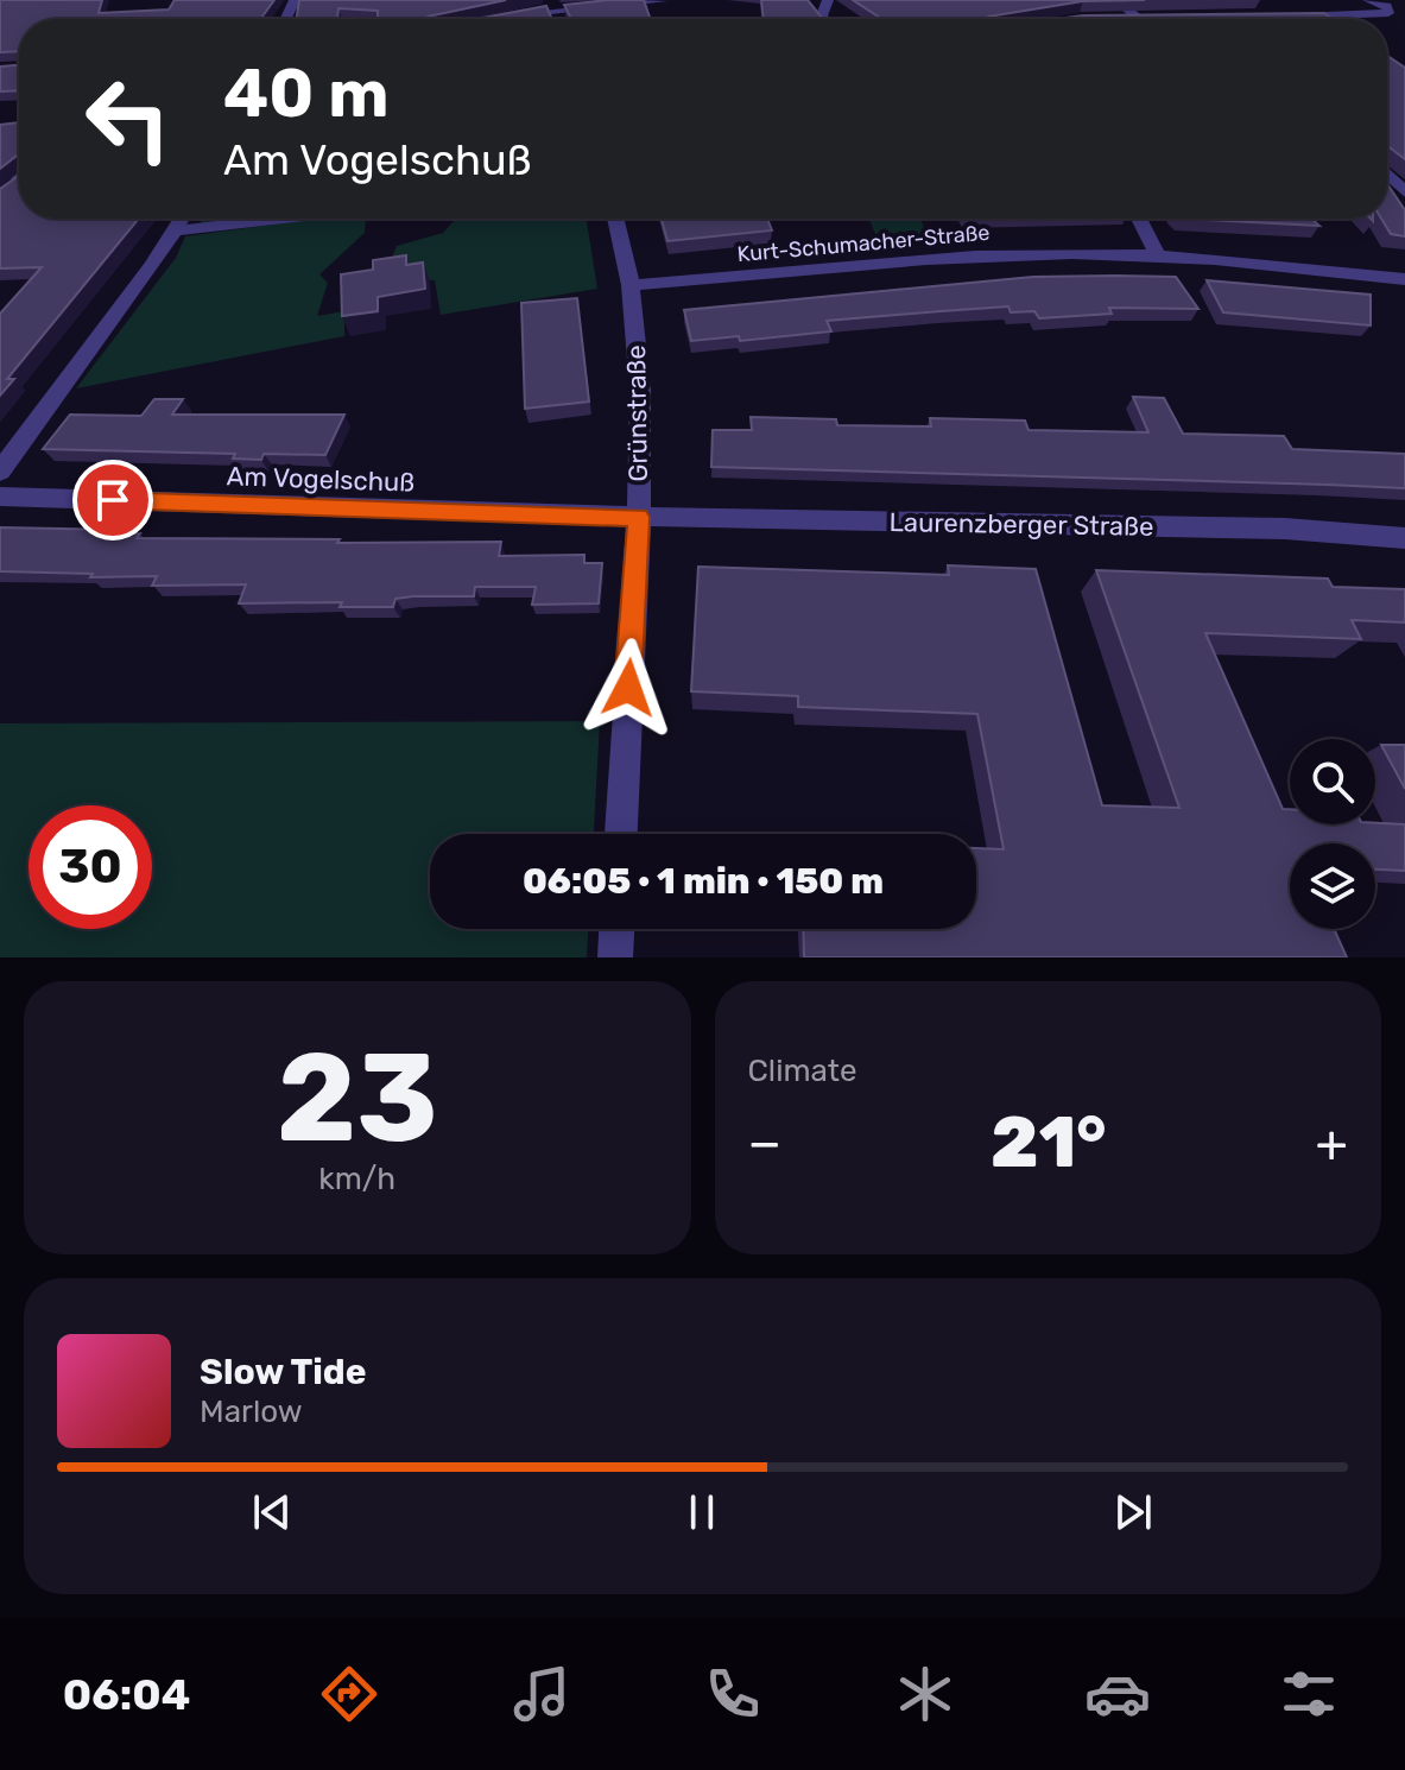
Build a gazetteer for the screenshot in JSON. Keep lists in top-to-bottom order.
{
  "streets": {
    "street": [
      "Kurt-Schumacher-Straße",
      "Grünstraße",
      "Am Vogelschuß",
      "Laurenzberger Straße"
    ]
  },
  "crossings": [
    ["Kurt-Schumacher-Straße", "Grünstraße"],
    ["Grünstraße", "Am Vogelschuß"],
    ["Grünstraße", "Laurenzberger Straße"],
    ["Am Vogelschuß", "Laurenzberger Straße"]
  ],
  "page": {
    "turn": ["40 m", "Am Vogelschuß"],
    "limit": "30",
    "trip": "06:05 · 1 min · 150 m",
    "tile": [
      ["23", "km/h"],
      "Climate"
    ],
    "heat": ["−", "21°", "+"],
    "song": ["Slow Tide", "Marlow"],
    "tabs": "06:04"
  }
}
